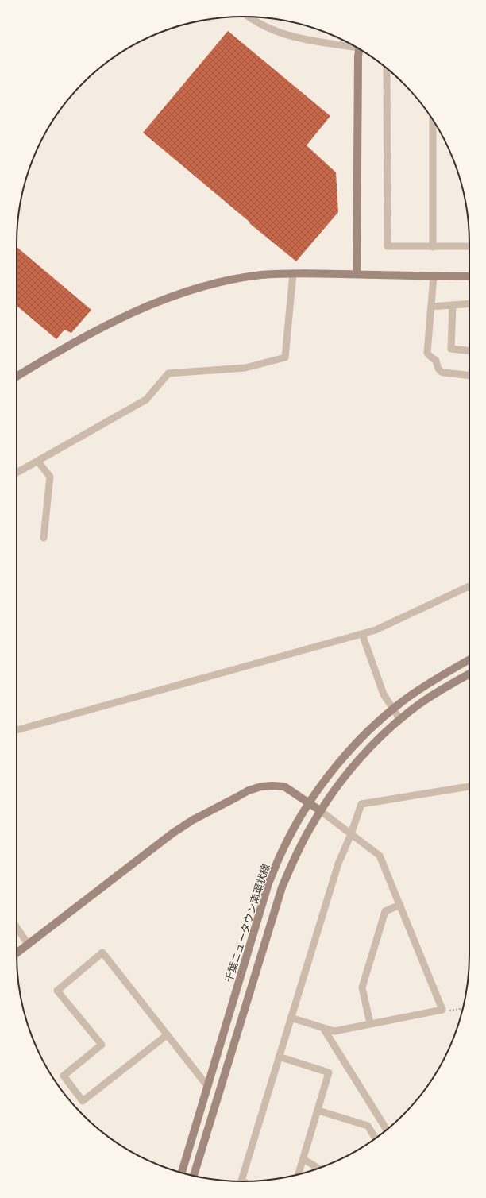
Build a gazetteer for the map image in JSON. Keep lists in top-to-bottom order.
{
  "streets": {
    "main road": ["千葉ニュータウン南環状線"]
  }
}
